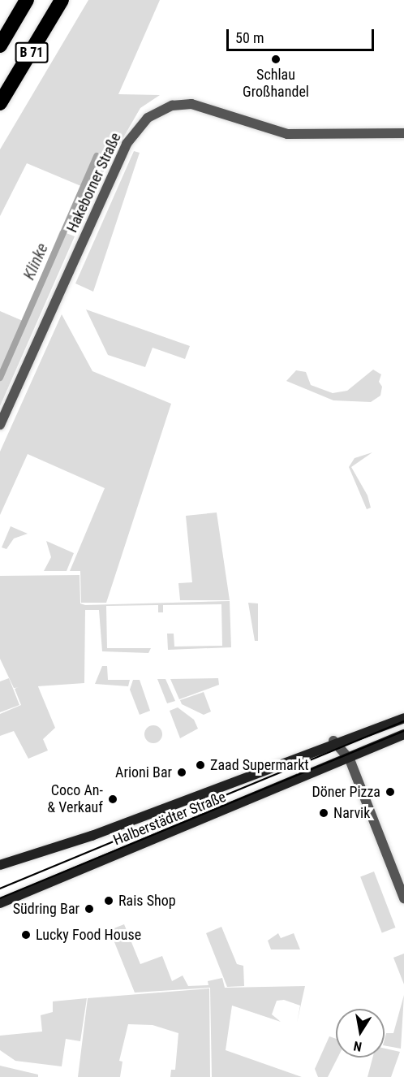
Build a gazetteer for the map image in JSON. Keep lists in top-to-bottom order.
{
  "streets": {
    "highway": ["B 71"],
    "street": ["Hakeborner Straße", "Halberstädter Straße"]
  },
  "water": ["Klinke"],
  "places": [
    "Schlau Großhandel",
    "Zaad Supermarkt",
    "Arioni Bar",
    "Döner Pizza",
    "Coco An- & Verkauf",
    "Narvik",
    "Rais Shop",
    "Südring Bar",
    "Lucky Food House"
  ],
  "scale_bar": "50 m",
  "north": "bottom"
}
